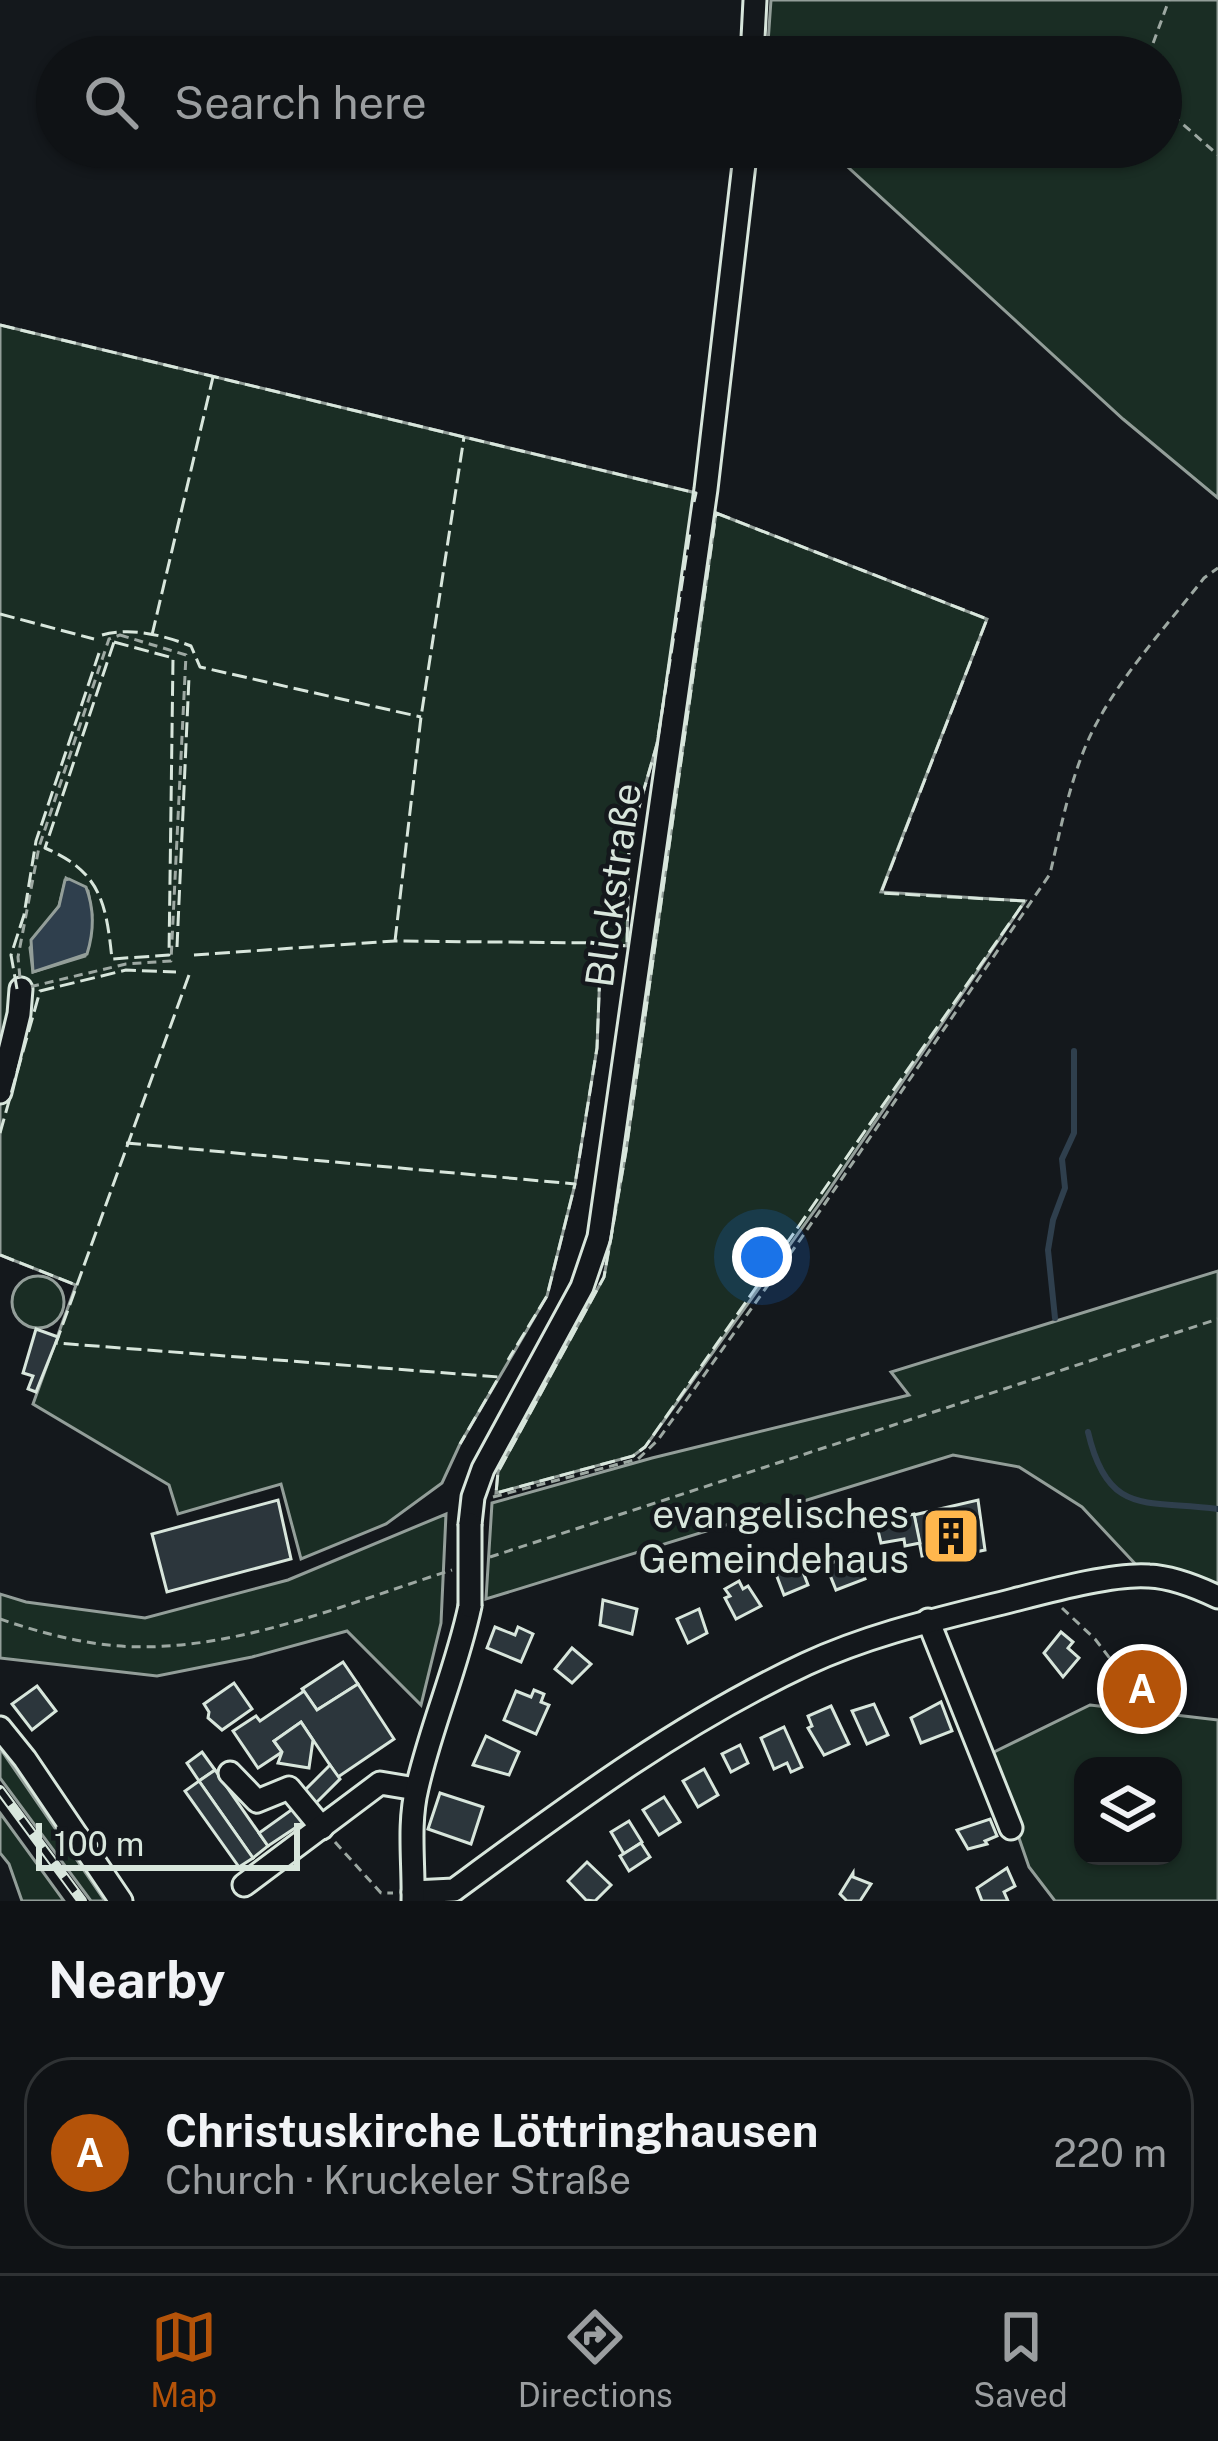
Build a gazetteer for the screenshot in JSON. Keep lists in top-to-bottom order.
{
  "streets": {
    "street": ["Blickstraße"]
  },
  "places": {
    "building": ["evangelisches Gemeindehaus"]
  },
  "scale_bar": "100 m",
  "page": {
    "search": "Search here",
    "pins": "A",
    "scale": "100 m",
    "heading": "Nearby",
    "list": [
      {
        "mark": "A",
        "name": "Christuskirche Löttringhausen",
        "note": "Church · Kruckeler Straße",
        "value": "220 m"
      }
    ],
    "nav": ["Map", "Directions", "Saved"]
  }
}
